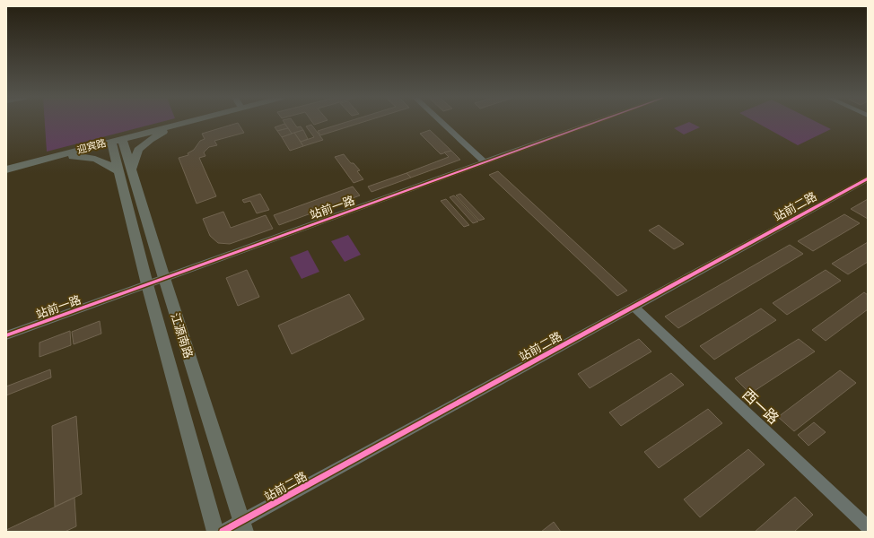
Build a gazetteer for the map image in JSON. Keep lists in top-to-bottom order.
{
  "streets": {
    "main road": ["迎宾路", "江源南路"],
    "street": ["站前二路", "站前一路", "西一路"]
  },
  "crossings": [
    ["迎宾路", "江源南路"],
    ["站前二路", "江源南路"],
    ["站前二路", "西一路"],
    ["站前一路", "江源南路"]
  ]
}
